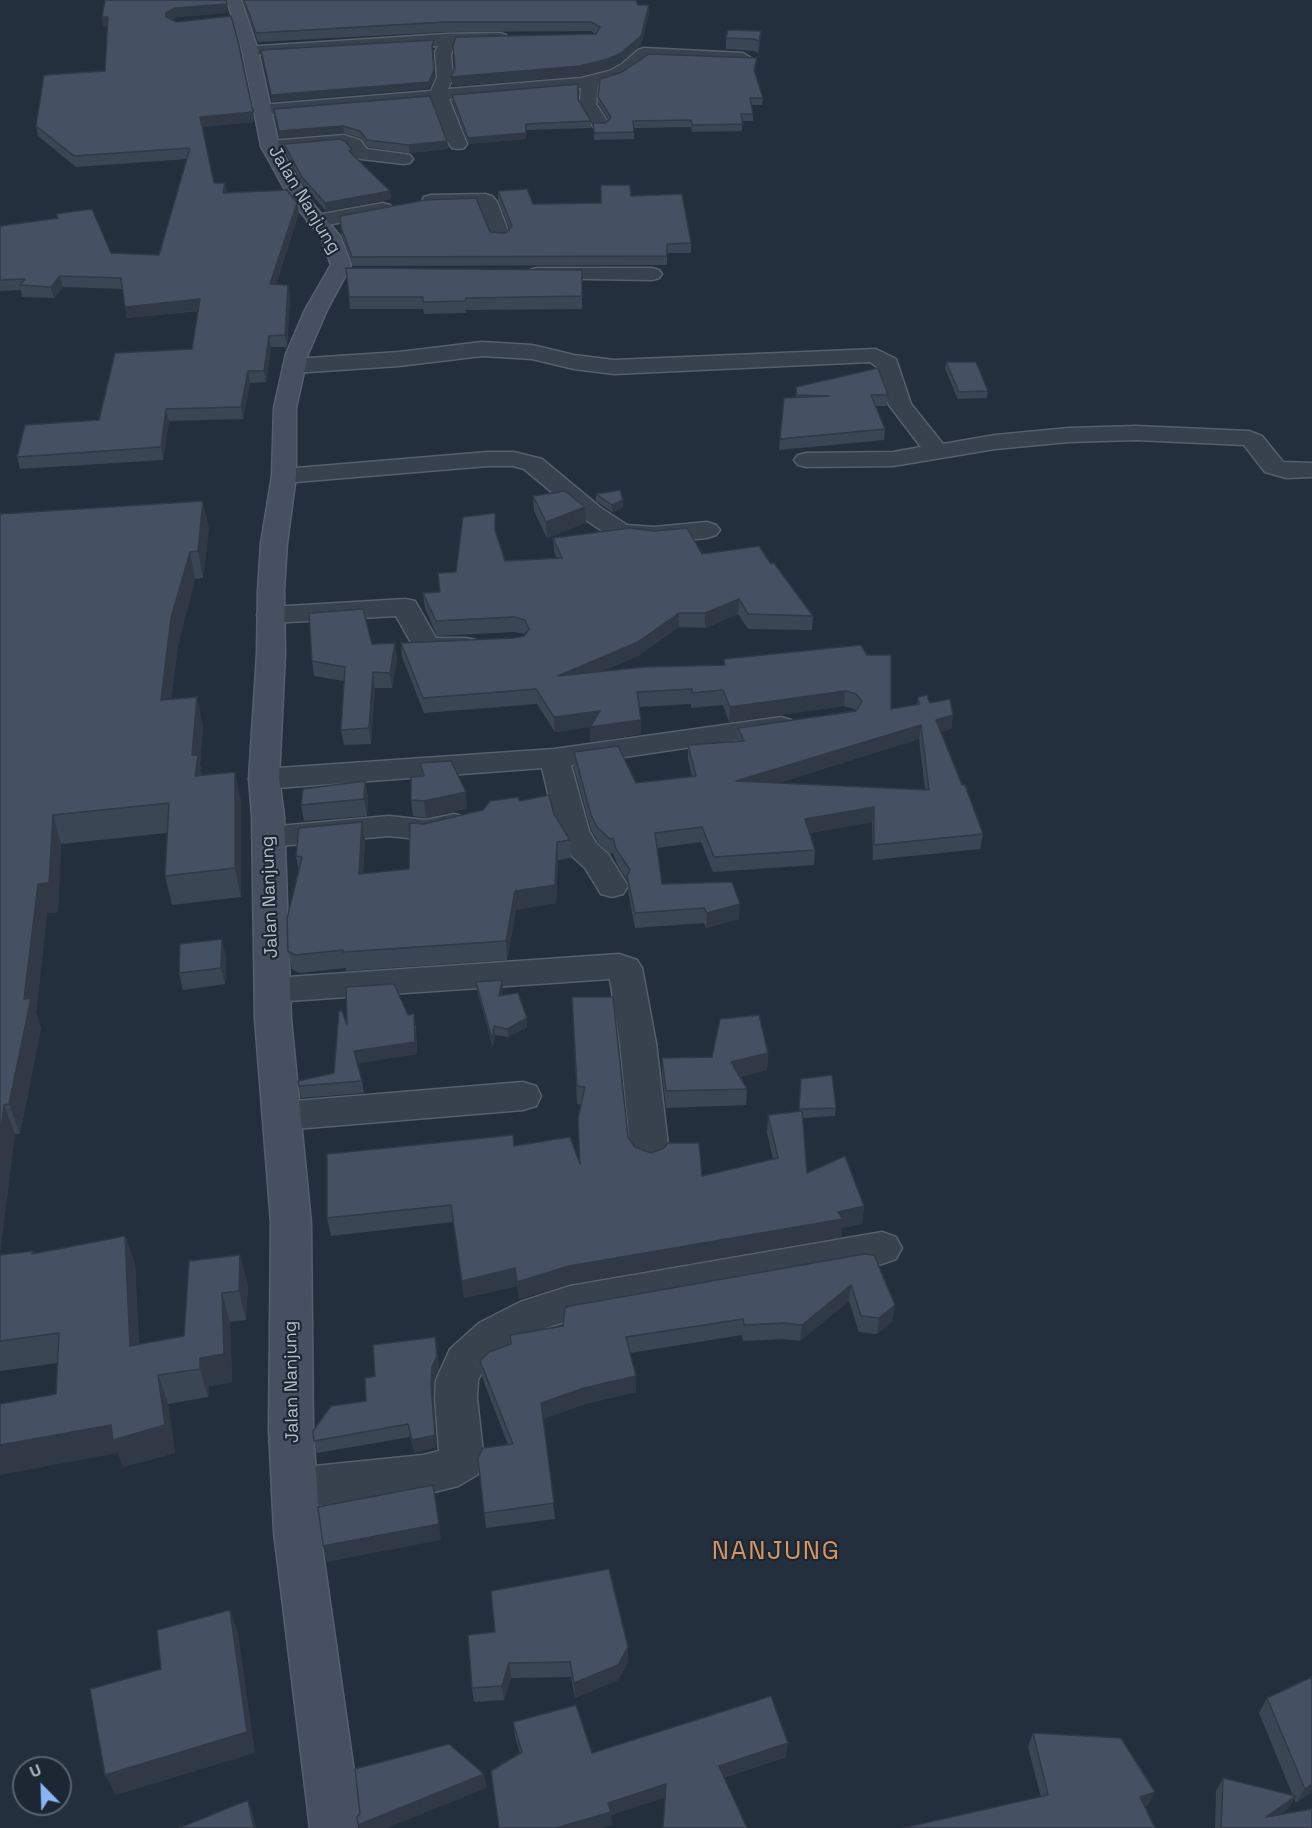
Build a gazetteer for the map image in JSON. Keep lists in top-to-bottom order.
{
  "streets": {
    "main road": ["Jalan Nanjung"]
  },
  "districts": ["NANJUNG"],
  "north": "top left"
}
